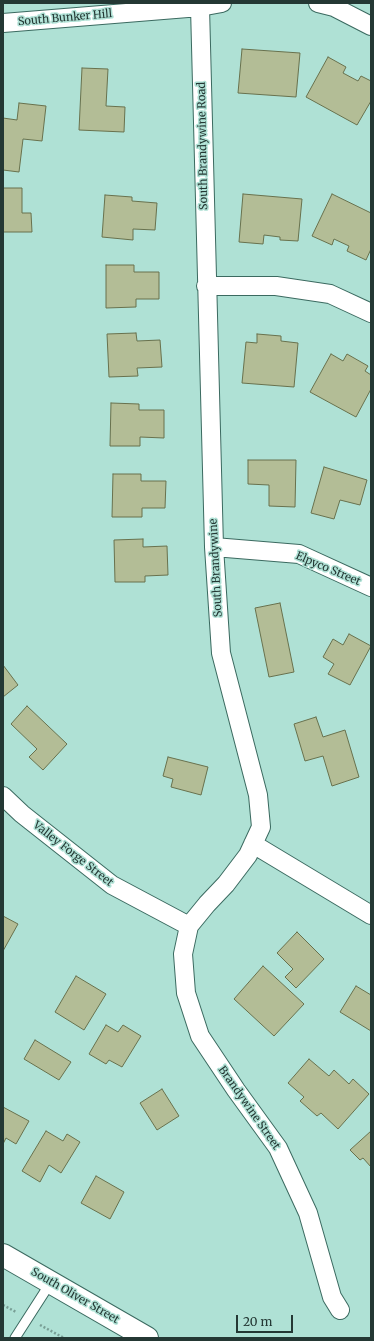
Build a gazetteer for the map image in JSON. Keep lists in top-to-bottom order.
{
  "streets": {
    "main road": ["South Oliver Street"],
    "street": [
      "South Bunker Hill",
      "South Brandywine Road",
      "South Brandywine",
      "Elpyco Street",
      "Valley Forge Street",
      "Brandywine Street"
    ]
  },
  "crossings": [
    ["South Bunker Hill", "South Brandywine Road"],
    ["South Brandywine Road", "South Brandywine"],
    ["South Brandywine", "Elpyco Street"],
    ["Valley Forge Street", "Brandywine Street"]
  ],
  "scale_bar": "20 m"
}
